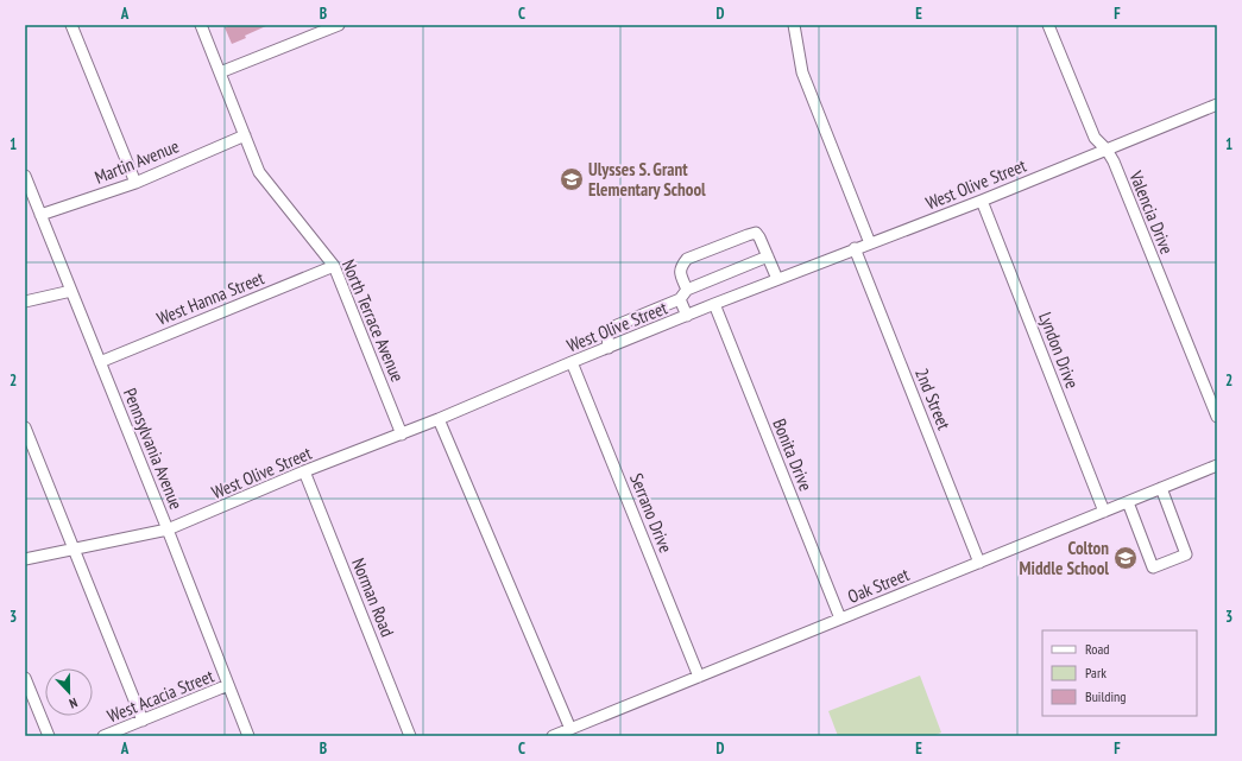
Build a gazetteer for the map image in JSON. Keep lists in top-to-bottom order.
{
  "streets": {
    "street": [
      "Martin Avenue",
      "West Olive Street",
      "Valencia Drive",
      "West Hanna Street",
      "North Terrace Avenue",
      "Lyndon Drive",
      "2nd Street",
      "Pennsylvania Avenue",
      "Bonita Drive",
      "Serrano Drive",
      "Oak Street",
      "Norman Road",
      "West Acacia Street"
    ]
  },
  "crossings": [
    ["Martin Avenue", "North Terrace Avenue"],
    ["Martin Avenue", "Pennsylvania Avenue"],
    ["West Olive Street", "Valencia Drive"],
    ["West Olive Street", "North Terrace Avenue"],
    ["West Olive Street", "Lyndon Drive"],
    ["West Olive Street", "2nd Street"],
    ["West Olive Street", "Pennsylvania Avenue"],
    ["West Olive Street", "Bonita Drive"],
    ["West Olive Street", "Serrano Drive"],
    ["West Olive Street", "Norman Road"],
    ["West Hanna Street", "North Terrace Avenue"],
    ["West Hanna Street", "Pennsylvania Avenue"],
    ["Lyndon Drive", "Oak Street"],
    ["2nd Street", "Oak Street"],
    ["Pennsylvania Avenue", "West Acacia Street"],
    ["Bonita Drive", "Oak Street"],
    ["Serrano Drive", "Oak Street"]
  ],
  "places": {
    "school or university": ["Ulysses S. Grant Elementary School", "Colton Middle School"]
  },
  "legend": ["Road", "Park", "Building"],
  "north": "bottom",
  "grid": {
    "columns": [
      "A",
      "B",
      "C",
      "D",
      "E",
      "F"
    ],
    "rows": ["1", "2", "3"]
  }
}
